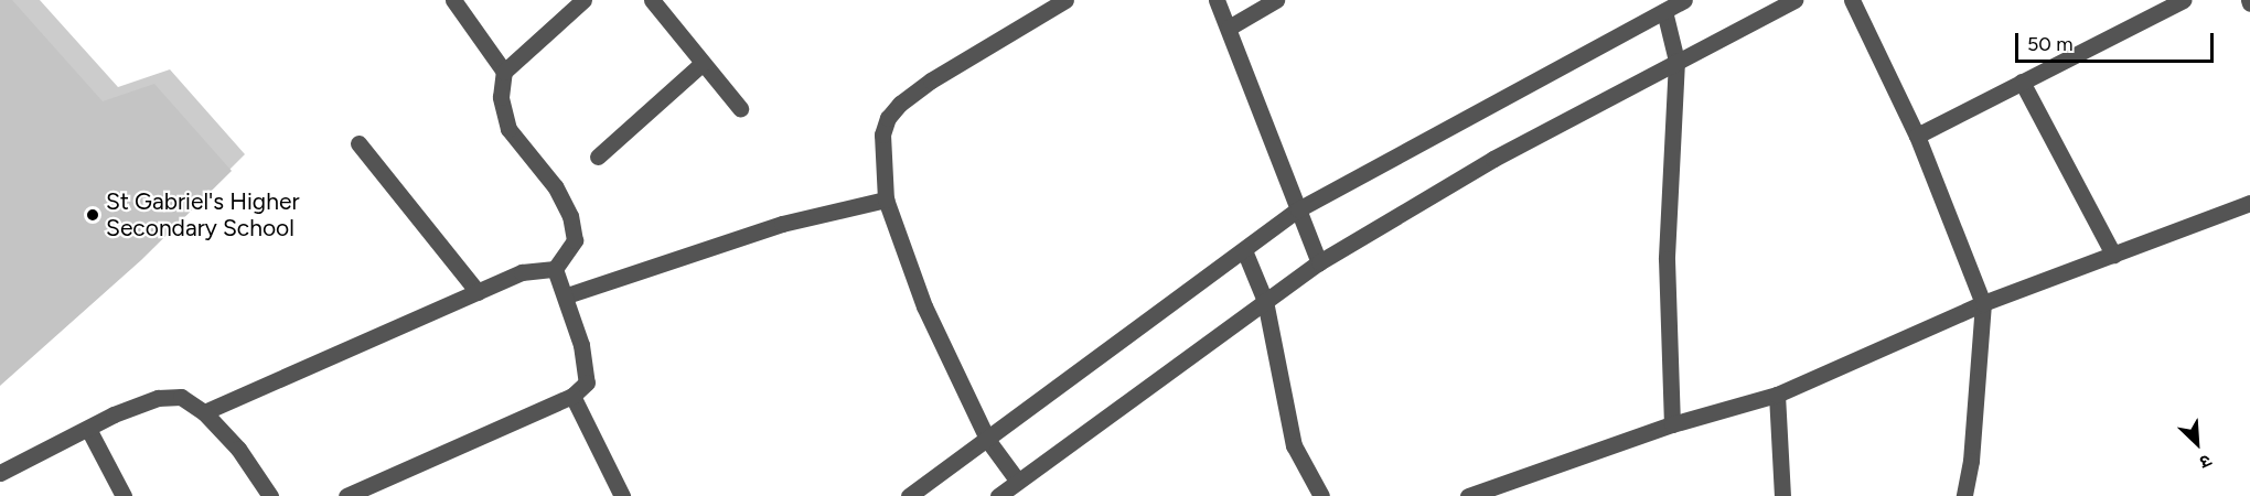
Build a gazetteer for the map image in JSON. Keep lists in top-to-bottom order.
{
  "places": ["St Gabriel's Higher Secondary School"],
  "scale_bar": "50 m",
  "north": "bottom right"
}
